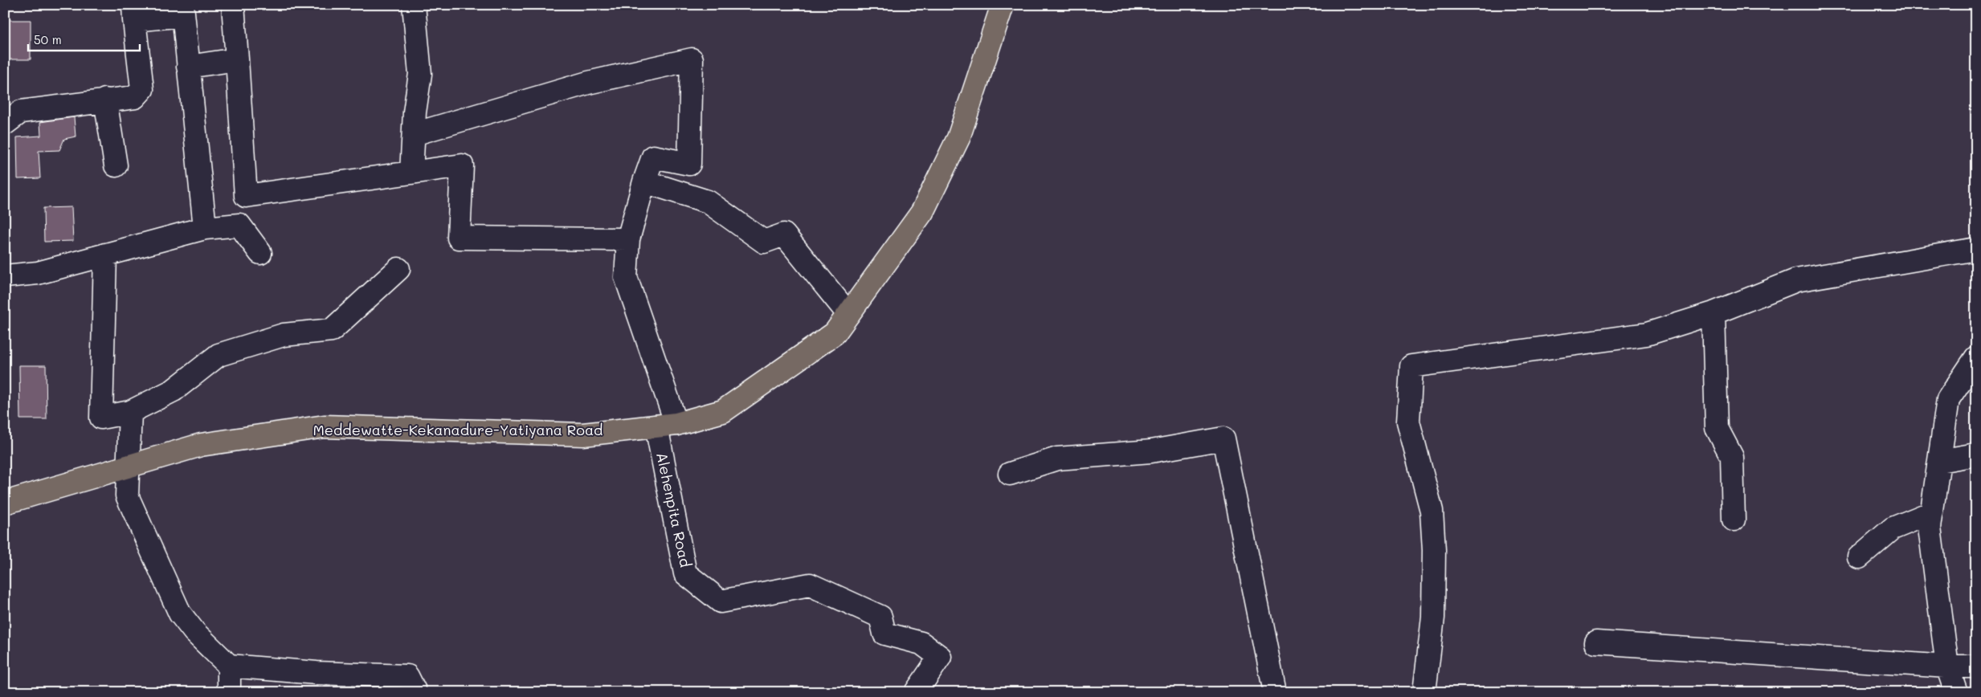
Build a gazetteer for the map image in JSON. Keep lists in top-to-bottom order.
{
  "streets": {
    "main road": ["Meddewatte-Kekanadure-Yatiyana Road"],
    "street": ["Alehenpita Road"]
  },
  "crossings": [
    ["Meddewatte-Kekanadure-Yatiyana Road", "Alehenpita Road"]
  ],
  "scale_bar": "50 m"
}
